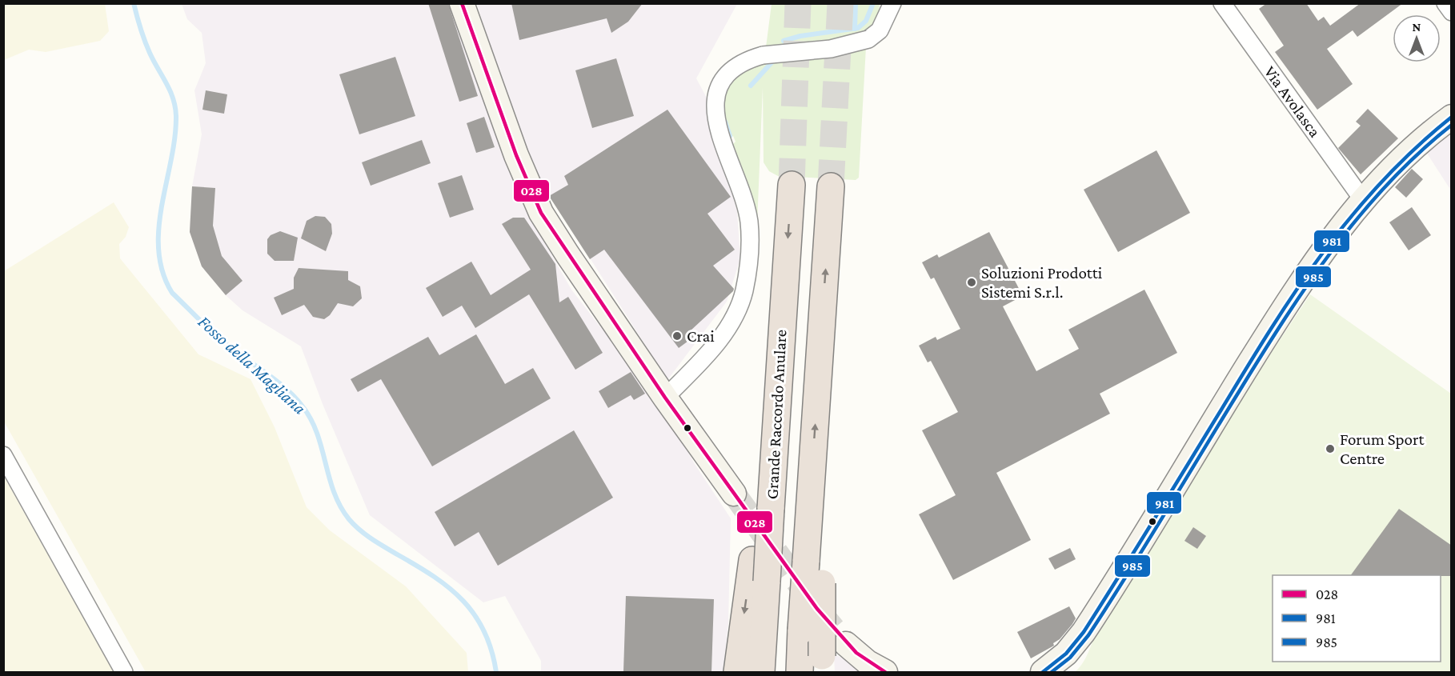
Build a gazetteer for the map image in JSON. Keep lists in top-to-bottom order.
{
  "streets": {
    "highway": ["Grande Raccordo Anulare"],
    "street": ["Via Avolasca"]
  },
  "water": ["Fosso della Magliana"],
  "places": ["Soluzioni Prodotti Sistemi S.r.l.", "Crai", "Forum Sport Centre"],
  "lines": ["transit line 028", "transit line 981", "transit line 985"],
  "legend": ["028", "981", "985"],
  "north": "top"
}
